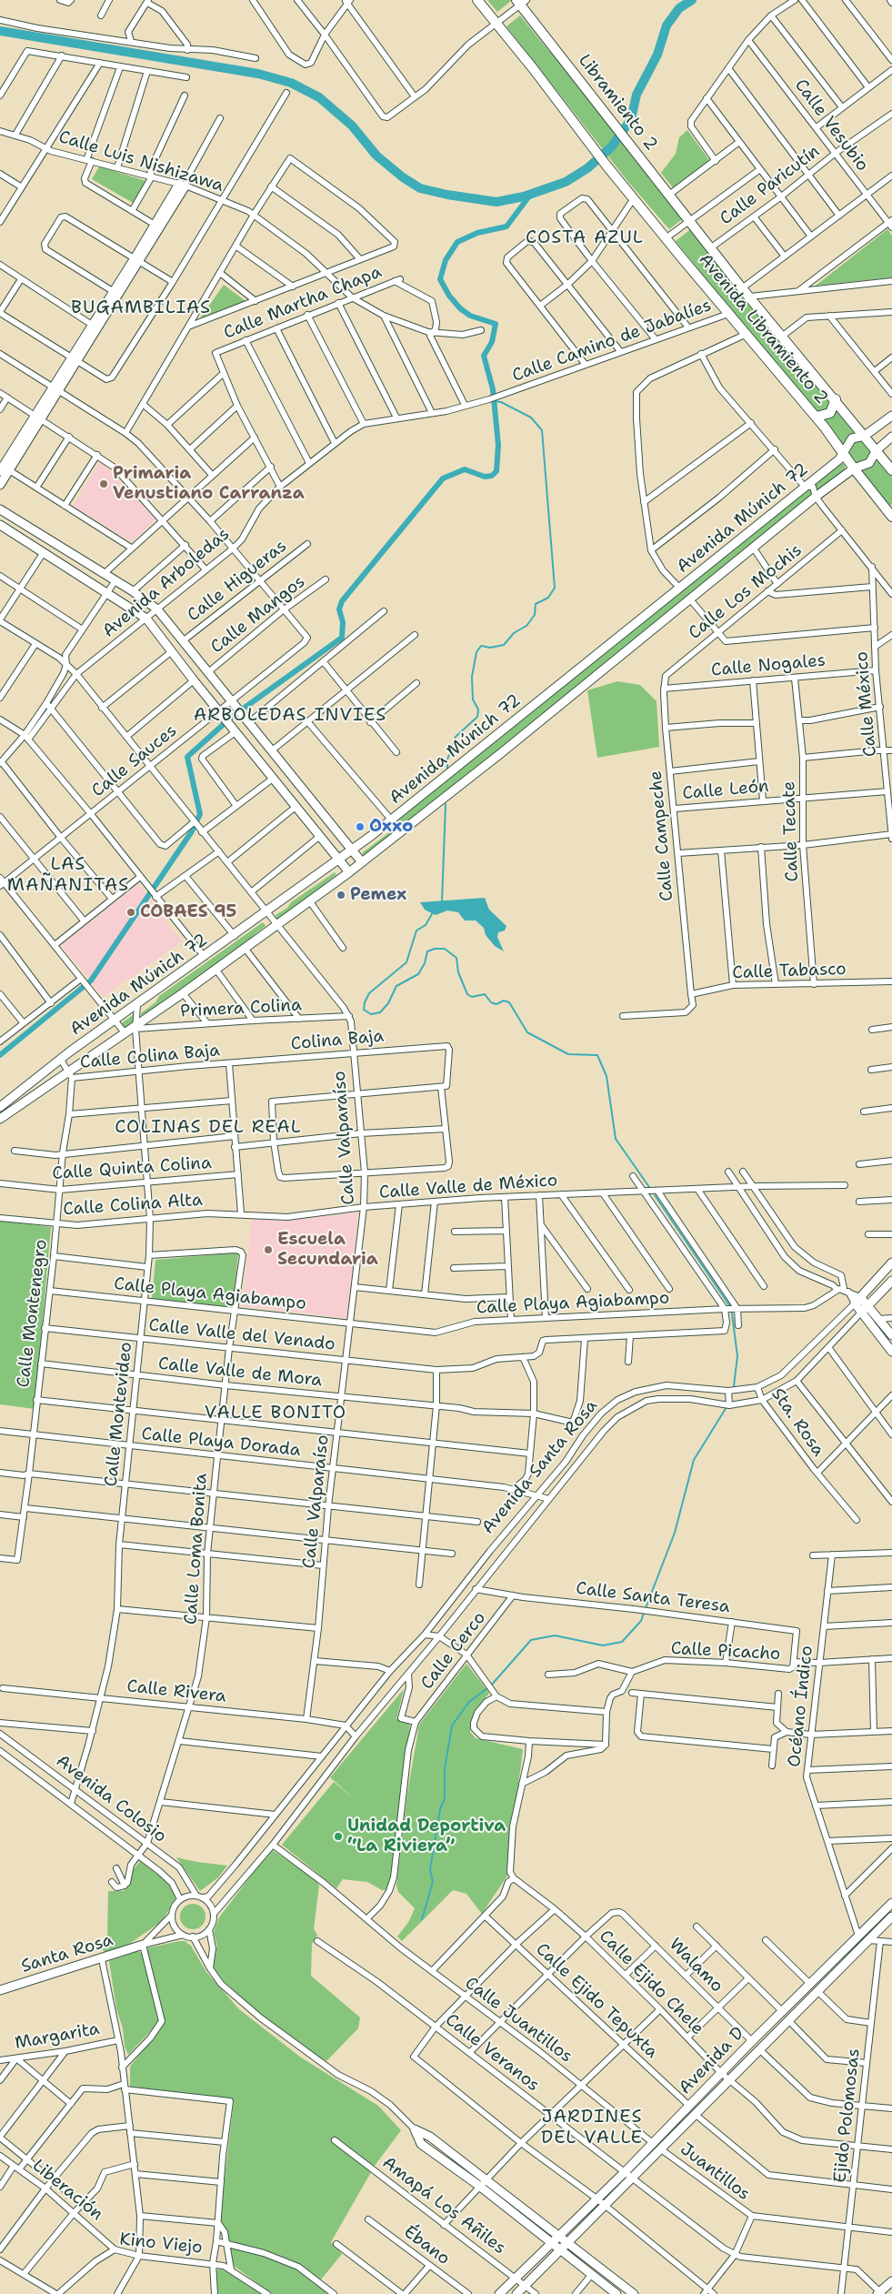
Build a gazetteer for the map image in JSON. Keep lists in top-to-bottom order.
{
  "streets": {
    "main road": [
      "Libramiento 2",
      "Avenida Libramiento 2",
      "Avenida Múnich 72",
      "Avenida Santa Rosa",
      "Santa Rosa",
      "Avenida D"
    ],
    "street": [
      "Calle Vesubio",
      "Calle Luis Nishizawa",
      "Calle Paricutín",
      "Calle Martha Chapa",
      "Calle Camino de Jabalíes",
      "Calle Higueras",
      "Avenida Arboledas",
      "Calle Los Mochis",
      "Calle Mangos",
      "Calle Nogales",
      "Calle México",
      "Calle Sauces",
      "Calle León",
      "Calle Tecate",
      "Calle Campeche",
      "Calle Tabasco",
      "Primera Colina",
      "Colina Baja",
      "Calle Colina Baja",
      "Calle Valparaíso",
      "Calle Quinta Colina",
      "Calle Valle de México",
      "Calle Colina Alta",
      "Calle Playa Agiabampo",
      "Calle Montenegro",
      "Calle Valle del Venado",
      "Calle Valle de Mora",
      "Calle Montevideo",
      "Sta. Rosa",
      "Calle Playa Dorada",
      "Calle Loma Bonita",
      "Calle Santa Teresa",
      "Calle Cerco",
      "Calle Picacho",
      "Calle Rivera",
      "Océano Índico",
      "Avenida Colosio",
      "Walamo",
      "Calle Ejido Chele",
      "Calle Ejido Tepuxta",
      "Calle Juantillos",
      "Margarita",
      "Calle Veranos",
      "Ejido Polomosas",
      "Juantillos",
      "Liberación",
      "Amapá Los Añiles",
      "Kino Viejo",
      "Ébano"
    ]
  },
  "crossings": [
    ["Libramiento 2", "Avenida Libramiento 2"],
    ["Calle Vesubio", "Calle Paricutín"],
    ["Calle Luis Nishizawa", "Calle Martha Chapa"],
    ["Calle Paricutín", "Avenida Libramiento 2"],
    ["Avenida Libramiento 2", "Calle Camino de Jabalíes"],
    ["Avenida Libramiento 2", "Avenida Múnich 72"],
    ["Calle Camino de Jabalíes", "Avenida Arboledas"],
    ["Avenida Múnich 72", "Primera Colina"],
    ["Avenida Múnich 72", "Calle Colina Baja"],
    ["Avenida Múnich 72", "Calle Montenegro"],
    ["Avenida Múnich 72", "Calle Montevideo"],
    ["Calle Los Mochis", "Calle Campeche"],
    ["Calle Mangos", "Calle Sauces"],
    ["Calle Nogales", "Calle México"],
    ["Calle Nogales", "Calle Tecate"],
    ["Calle Nogales", "Calle Campeche"],
    ["Calle México", "Calle León"],
    ["Calle León", "Calle Tecate"],
    ["Calle León", "Calle Campeche"],
    ["Calle Tecate", "Calle Tabasco"],
    ["Calle Campeche", "Calle Tabasco"],
    ["Primera Colina", "Calle Valparaíso"],
    ["Primera Colina", "Calle Montevideo"],
    ["Colina Baja", "Calle Colina Baja"],
    ["Colina Baja", "Calle Valparaíso"],
    ["Calle Colina Baja", "Calle Montenegro"],
    ["Calle Colina Baja", "Calle Montevideo"],
    ["Calle Valparaíso", "Calle Valle de México"],
    ["Calle Valparaíso", "Calle Playa Agiabampo"],
    ["Calle Valparaíso", "Calle Valle del Venado"],
    ["Calle Valparaíso", "Calle Valle de Mora"],
    ["Calle Valparaíso", "Calle Playa Dorada"],
    ["Calle Valparaíso", "Calle Rivera"],
    ["Calle Quinta Colina", "Calle Montenegro"],
    ["Calle Quinta Colina", "Calle Montevideo"],
    ["Calle Valle de México", "Calle Colina Alta"],
    ["Calle Colina Alta", "Calle Montenegro"],
    ["Calle Colina Alta", "Calle Montevideo"],
    ["Calle Playa Agiabampo", "Calle Montenegro"],
    ["Calle Playa Agiabampo", "Calle Montevideo"],
    ["Calle Playa Agiabampo", "Calle Loma Bonita"],
    ["Calle Montenegro", "Calle Valle del Venado"],
    ["Calle Montenegro", "Calle Valle de Mora"],
    ["Calle Montenegro", "Calle Playa Dorada"],
    ["Calle Valle del Venado", "Calle Montevideo"],
    ["Calle Valle del Venado", "Calle Loma Bonita"],
    ["Calle Valle de Mora", "Calle Montevideo"],
    ["Calle Valle de Mora", "Calle Loma Bonita"],
    ["Calle Montevideo", "Calle Playa Dorada"],
    ["Calle Montevideo", "Calle Loma Bonita"],
    ["Calle Montevideo", "Calle Rivera"],
    ["Calle Montevideo", "Avenida Colosio"],
    ["Sta. Rosa", "Avenida Santa Rosa"],
    ["Calle Playa Dorada", "Avenida Santa Rosa"],
    ["Calle Playa Dorada", "Calle Loma Bonita"],
    ["Avenida Santa Rosa", "Calle Rivera"],
    ["Avenida Santa Rosa", "Avenida Colosio"],
    ["Calle Loma Bonita", "Calle Rivera"],
    ["Calle Loma Bonita", "Avenida Colosio"],
    ["Calle Santa Teresa", "Calle Cerco"],
    ["Calle Santa Teresa", "Calle Picacho"],
    ["Océano Índico", "Avenida D"],
    ["Walamo", "Calle Ejido Chele"],
    ["Walamo", "Avenida D"],
    ["Calle Ejido Chele", "Avenida D"],
    ["Calle Ejido Chele", "Ejido Polomosas"],
    ["Calle Ejido Tepuxta", "Avenida D"],
    ["Calle Juantillos", "Avenida D"],
    ["Calle Veranos", "Avenida D"],
    ["Avenida D", "Juantillos"],
    ["Avenida D", "Amapá Los Añiles"],
    ["Liberación", "Kino Viejo"]
  ],
  "districts": [
    "COSTA AZUL",
    "BUGAMBILIAS",
    "ARBOLEDAS INVIES",
    "LAS MAÑANITAS",
    "COLINAS DEL REAL",
    "VALLE BONITO",
    "JARDINES DEL VALLE"
  ],
  "places": [
    "Primaria Venustiano Carranza",
    "Oxxo",
    "Pemex",
    "COBAES 95",
    "Escuela Secundaria",
    "Unidad Deportiva “La Riviera”"
  ]
}
